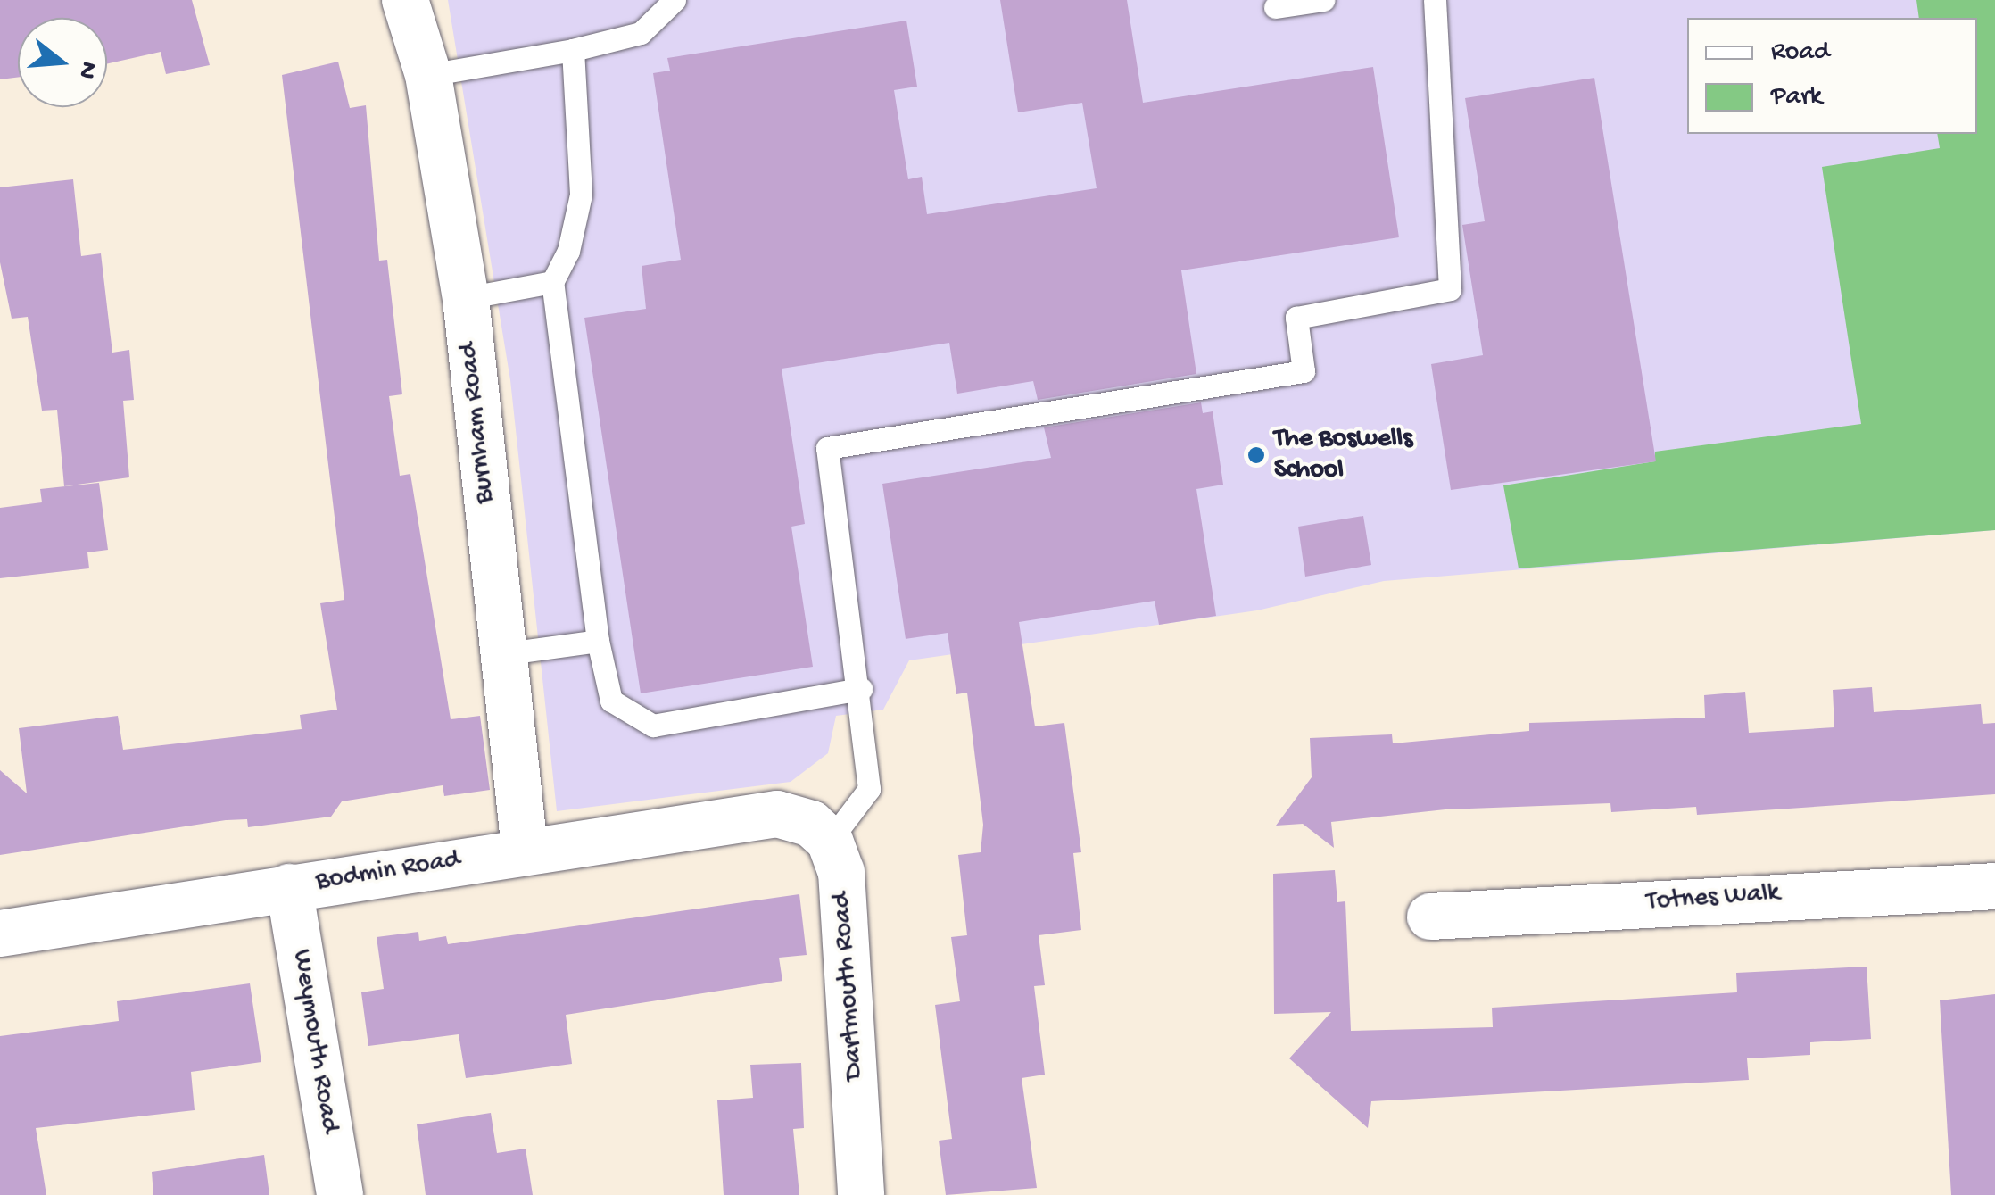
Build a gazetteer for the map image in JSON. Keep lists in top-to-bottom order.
{
  "streets": {
    "street": [
      "Burnham Road",
      "Bodmin Road",
      "Totnes Walk",
      "Dartmouth Road",
      "Weymouth Road"
    ]
  },
  "crossings": [
    ["Burnham Road", "Bodmin Road"],
    ["Bodmin Road", "Dartmouth Road"],
    ["Bodmin Road", "Weymouth Road"]
  ],
  "places": ["The Boswells School"],
  "legend": ["Road", "Park"],
  "north": "right"
}
